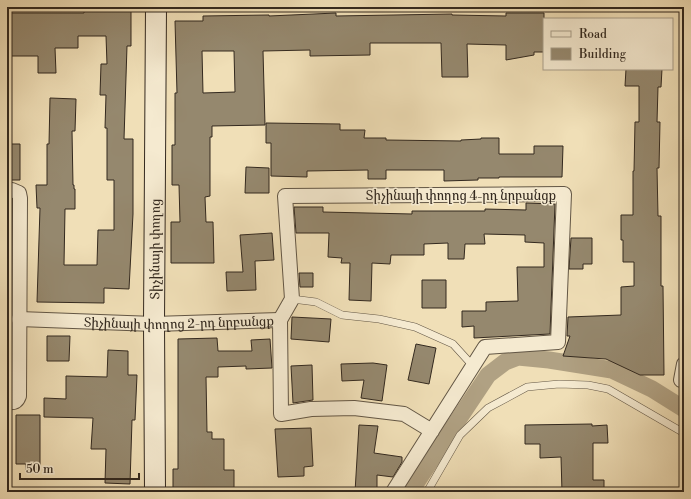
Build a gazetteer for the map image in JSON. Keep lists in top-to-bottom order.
{
  "streets": {
    "main road": ["Տիչինայի փողոց"],
    "street": ["Տիչինայի փողոց 4-րդ նրբանցք", "Տիչինայի փողոց 2-րդ նրբանցք"]
  },
  "crossings": [
    ["Տիչինայի փողոց 4-րդ նրբանցք", "Տիչինայի փողոց 2-րդ նրբանցք"],
    ["Տիչինայի փողոց", "Տիչինայի փողոց 2-րդ նրբանցք"]
  ],
  "legend": ["Road", "Building"],
  "scale_bar": "50 m"
}
